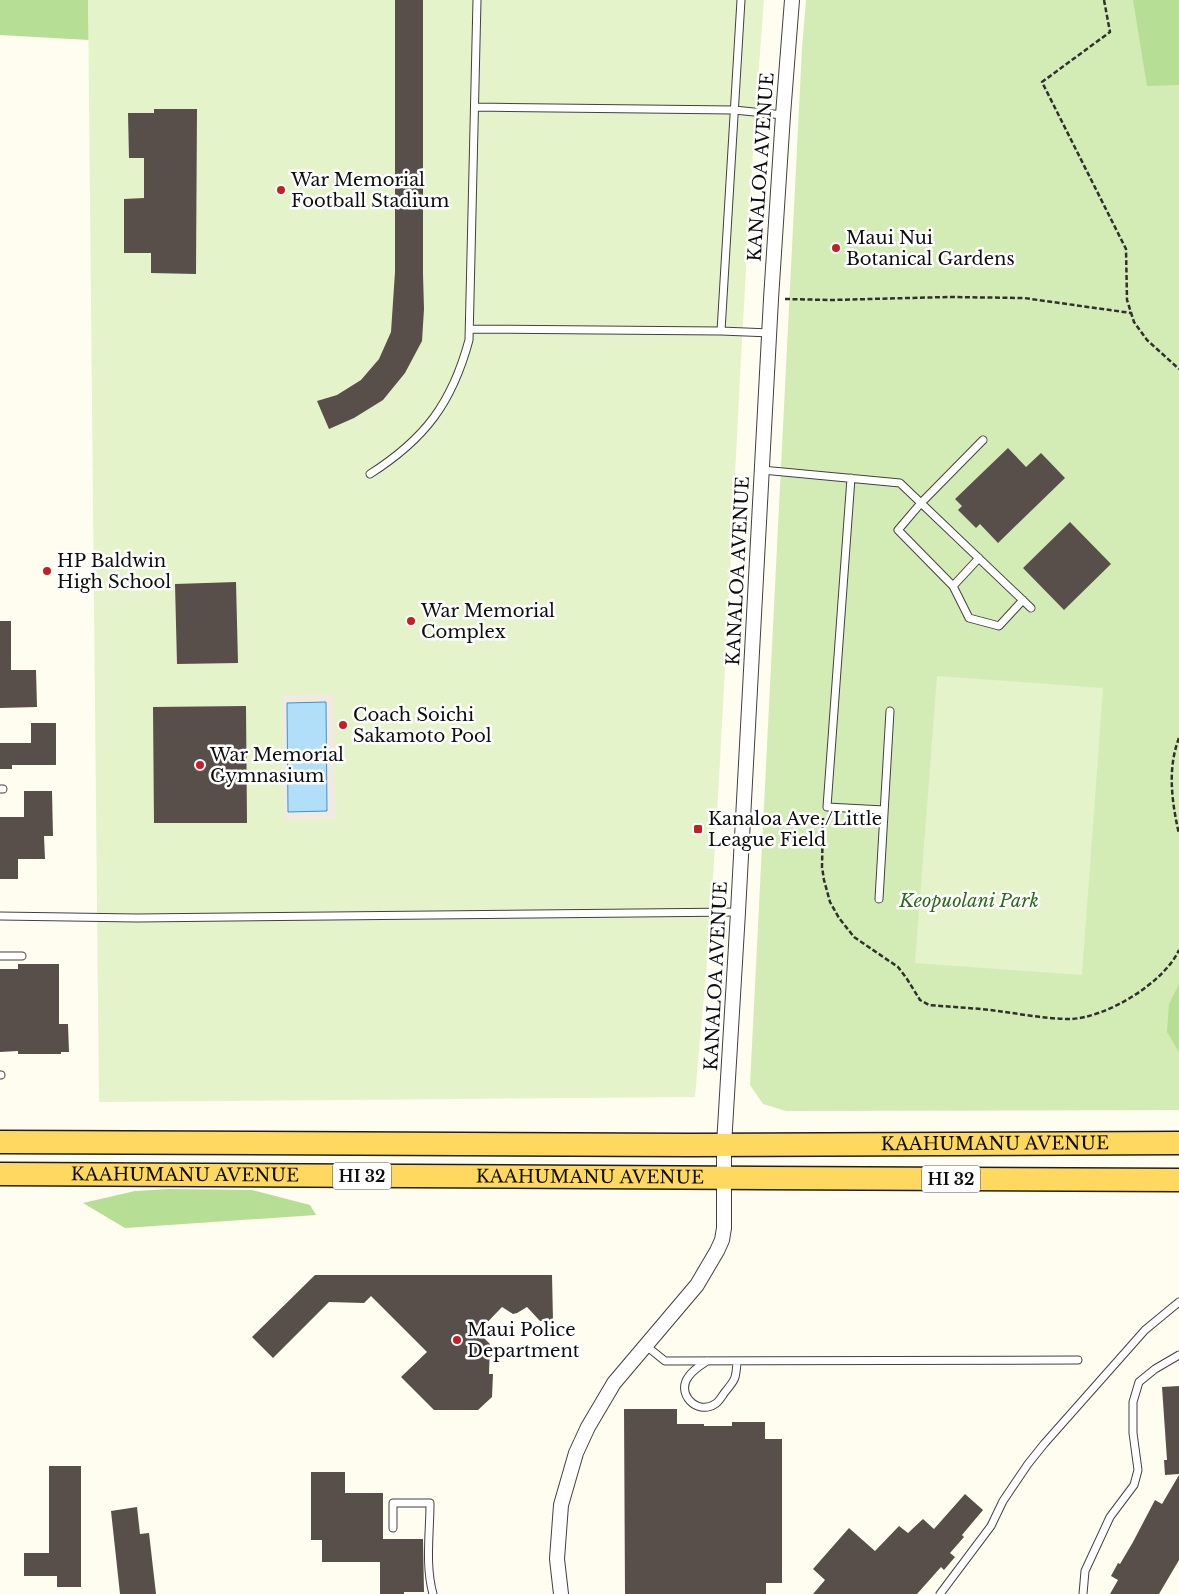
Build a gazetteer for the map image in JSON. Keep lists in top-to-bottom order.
{
  "streets": {
    "main road": ["KAAHUMANU AVENUE", "HI 32"],
    "street": ["KANALOA AVENUE"]
  },
  "crossings": [
    ["KANALOA AVENUE", "KAAHUMANU AVENUE"]
  ],
  "parks": ["Keopuolani Park"],
  "places": {
    "other": [
      "War Memorial Football Stadium",
      "Maui Nui Botanical Gardens",
      "HP Baldwin High School",
      "War Memorial Complex",
      "Coach Soichi Sakamoto Pool",
      "War Memorial Gymnasium",
      "Maui Police Department"
    ],
    "transit": ["Kanaloa Ave./Little League Field"]
  }
}
